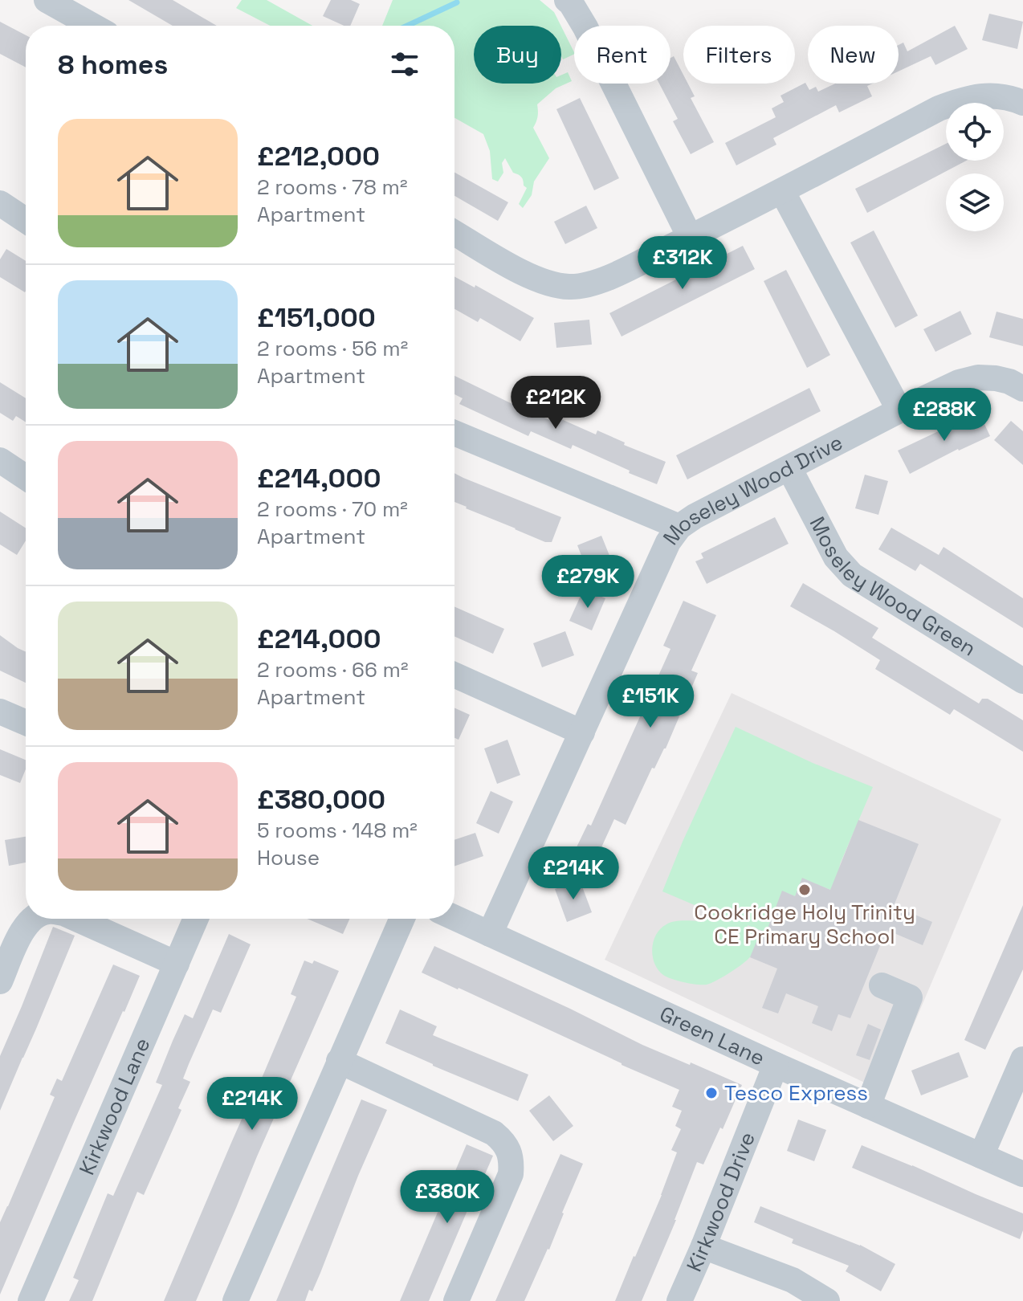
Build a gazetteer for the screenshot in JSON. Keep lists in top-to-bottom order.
{
  "streets": {
    "street": [
      "Moseley Wood Drive",
      "Moseley Wood Green",
      "Green Lane",
      "Kirkwood Lane",
      "Kirkwood Drive"
    ]
  },
  "crossings": [
    ["Moseley Wood Drive", "Moseley Wood Green"],
    ["Moseley Wood Drive", "Green Lane"],
    ["Green Lane", "Kirkwood Drive"]
  ],
  "places": ["Cookridge Holy Trinity CE Primary School", "Tesco Express"],
  "page": {
    "chip": [
      "Buy",
      "Rent",
      "Filters",
      "New"
    ],
    "heading": "8 homes",
    "list": [
      {
        "name": "£212,000",
        "note": "2 rooms · 78 m² · Apartment"
      },
      {
        "name": "£151,000",
        "note": "2 rooms · 56 m² · Apartment"
      },
      {
        "name": "£214,000",
        "note": "2 rooms · 70 m² · Apartment"
      },
      {
        "name": "£214,000",
        "note": "2 rooms · 66 m² · Apartment"
      },
      {
        "name": "£380,000",
        "note": "5 rooms · 148 m² · House"
      }
    ],
    "price": [
      "£312K",
      "£212K",
      "£288K",
      "£279K",
      "£151K",
      "£214K",
      "£214K",
      "£380K"
    ]
  }
}
